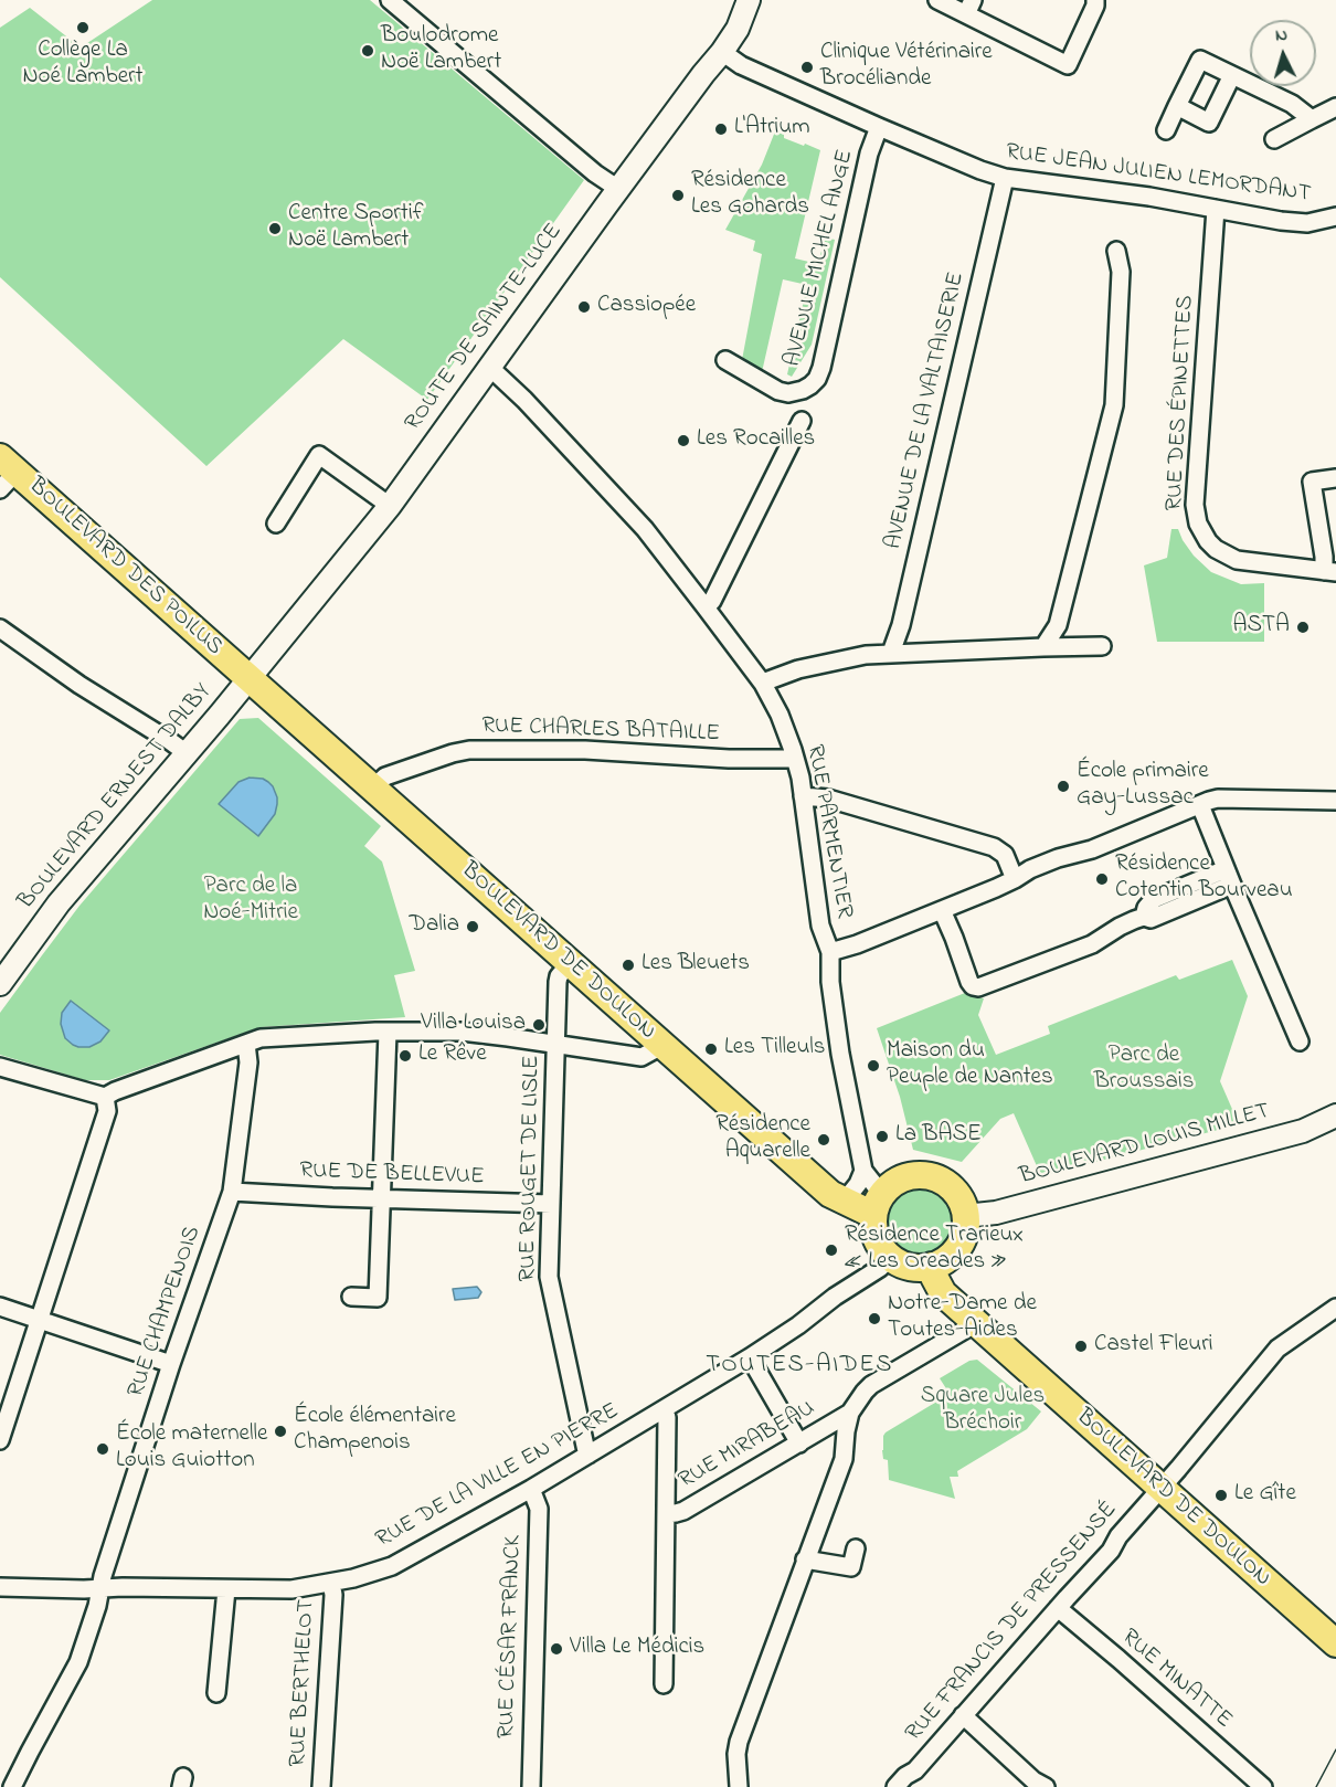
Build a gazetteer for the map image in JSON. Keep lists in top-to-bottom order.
{
  "streets": {
    "main road": ["BOULEVARD DES POILUS", "BOULEVARD DE DOULON"],
    "street": [
      "RUE JEAN JULIEN LEMORDANT",
      "AVENUE MICHEL ANGE",
      "ROUTE DE SAINTE-LUCE",
      "RUE DES ÉPINETTES",
      "AVENUE DE LA VALTAISERIE",
      "RUE CHARLES BATAILLE",
      "BOULEVARD ERNEST DALBY",
      "RUE PARMENTIER",
      "BOULEVARD LOUIS MILLET",
      "RUE ROUGET DE LISLE",
      "RUE DE BELLEVUE",
      "RUE CHAMPENOIS",
      "RUE MIRABEAU",
      "RUE DE LA VILLE EN PIERRE",
      "RUE FRANCIS DE PRESSENSÉ",
      "RUE CÉSAR FRANCK",
      "RUE MINATTE",
      "RUE BERTHELOT"
    ]
  },
  "crossings": [
    ["RUE JEAN JULIEN LEMORDANT", "AVENUE MICHEL ANGE"],
    ["RUE JEAN JULIEN LEMORDANT", "ROUTE DE SAINTE-LUCE"],
    ["RUE JEAN JULIEN LEMORDANT", "RUE DES ÉPINETTES"],
    ["RUE JEAN JULIEN LEMORDANT", "AVENUE DE LA VALTAISERIE"],
    ["ROUTE DE SAINTE-LUCE", "BOULEVARD DES POILUS"],
    ["ROUTE DE SAINTE-LUCE", "BOULEVARD ERNEST DALBY"],
    ["ROUTE DE SAINTE-LUCE", "RUE PARMENTIER"],
    ["ROUTE DE SAINTE-LUCE", "BOULEVARD DE DOULON"],
    ["BOULEVARD DES POILUS", "BOULEVARD ERNEST DALBY"],
    ["BOULEVARD DES POILUS", "BOULEVARD DE DOULON"],
    ["RUE CHARLES BATAILLE", "RUE PARMENTIER"],
    ["RUE CHARLES BATAILLE", "BOULEVARD DE DOULON"],
    ["BOULEVARD ERNEST DALBY", "BOULEVARD DE DOULON"],
    ["BOULEVARD DE DOULON", "BOULEVARD LOUIS MILLET"],
    ["BOULEVARD DE DOULON", "RUE ROUGET DE LISLE"],
    ["BOULEVARD DE DOULON", "RUE DE LA VILLE EN PIERRE"],
    ["BOULEVARD DE DOULON", "RUE FRANCIS DE PRESSENSÉ"],
    ["BOULEVARD LOUIS MILLET", "RUE DE LA VILLE EN PIERRE"],
    ["RUE ROUGET DE LISLE", "RUE DE BELLEVUE"],
    ["RUE ROUGET DE LISLE", "RUE DE LA VILLE EN PIERRE"],
    ["RUE DE BELLEVUE", "RUE CHAMPENOIS"],
    ["RUE CHAMPENOIS", "RUE DE LA VILLE EN PIERRE"],
    ["RUE DE LA VILLE EN PIERRE", "RUE CÉSAR FRANCK"],
    ["RUE DE LA VILLE EN PIERRE", "RUE BERTHELOT"],
    ["RUE FRANCIS DE PRESSENSÉ", "RUE MINATTE"]
  ],
  "districts": ["TOUTES-AIDES"],
  "parks": ["Parc de la Noé-Mitrie", "Parc de Broussais", "Square Jules Bréchoir"],
  "places": [
    "Collège La Noé Lambert",
    "Boulodrome Noë Lambert",
    "Clinique Vétérinaire Brocéliande",
    "L'Atrium",
    "Résidence Les Gohards",
    "Centre Sportif Noë Lambert",
    "Cassiopée",
    "Les Rocailles",
    "ASTA",
    "École primaire Gay-Lussac",
    "Résidence Cotentin Bourveau",
    "Dalia",
    "Les Bleuets",
    "Villa Louisa",
    "Les Tilleuls",
    "Le Rêve",
    "Maison du Peuple de Nantes",
    "La BASE",
    "Résidence Aquarelle",
    "Résidence Trarieux « Les Oreades »",
    "Notre-Dame de Toutes-Aides",
    "Castel Fleuri",
    "École élémentaire Champenois",
    "École maternelle Louis Guiotton",
    "Le Gîte",
    "Villa Le Médicis"
  ],
  "north": "top"
}
